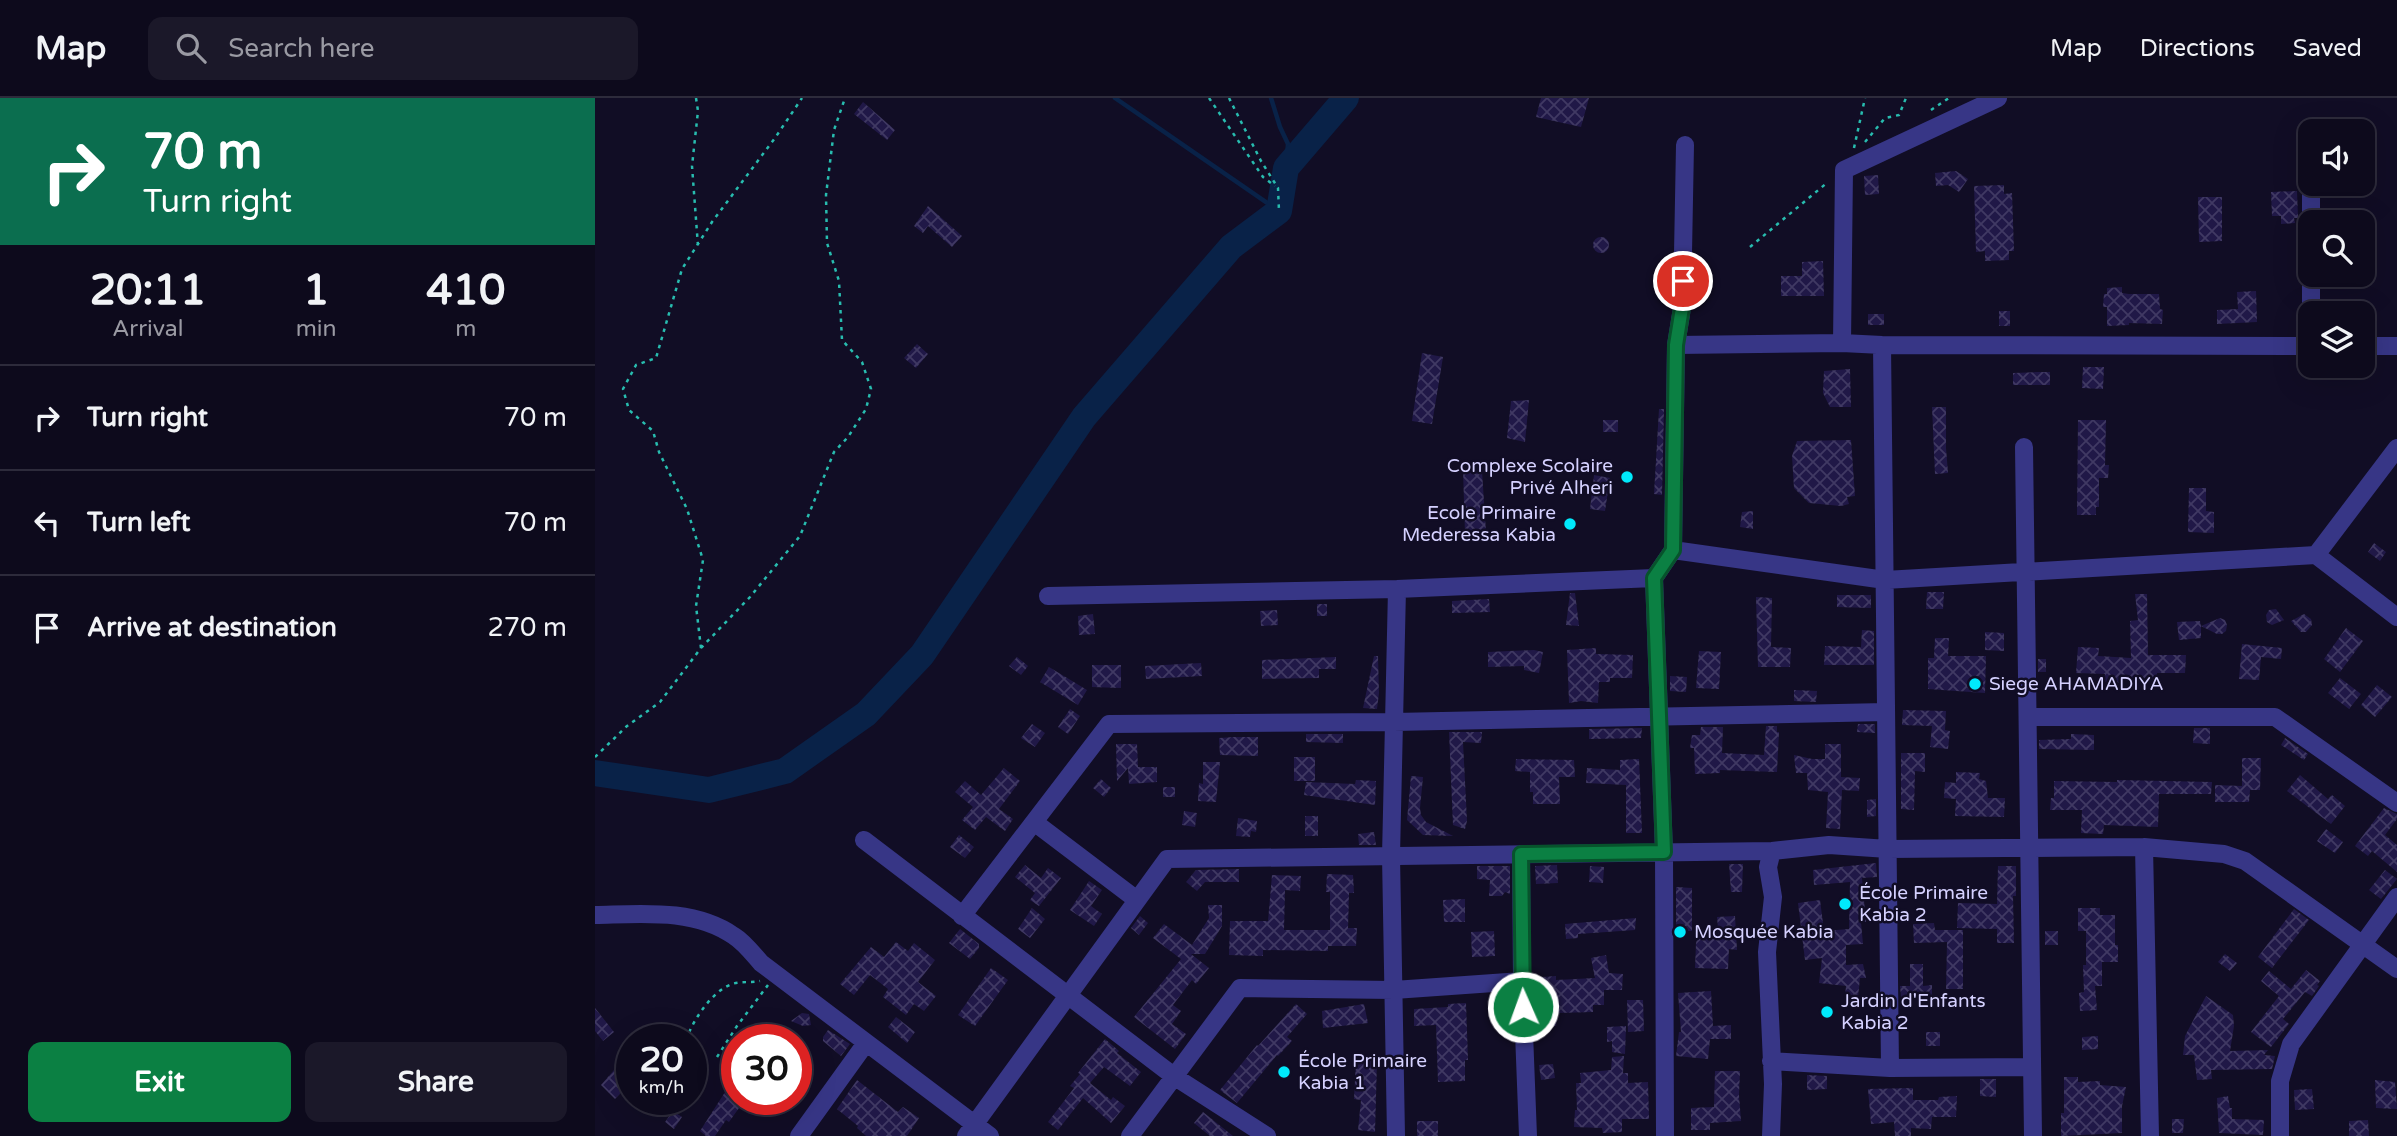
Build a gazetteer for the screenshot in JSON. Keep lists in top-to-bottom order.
{
  "places": [
    "Complexe Scolaire Privé Alheri",
    "Ecole Primaire Mederessa Kabia",
    "Siege AHAMADIYA",
    "École Primaire Kabia 2",
    "Mosquée Kabia",
    "Jardin d'Enfants Kabia 2",
    "École Primaire Kabia 1"
  ],
  "page": {
    "header": "Map",
    "search": "Search here",
    "nav": ["Map", "Directions", "Saved"],
    "turn": ["70 m", "Turn right"],
    "eta": [
      "20:11",
      "Arrival",
      "1",
      "min",
      "410",
      "m"
    ],
    "list": [
      {
        "name": "Turn right",
        "value": "70 m"
      },
      {
        "name": "Turn left",
        "value": "70 m"
      },
      {
        "name": "Arrive at destination",
        "value": "270 m"
      }
    ],
    "speed": "20 km/h",
    "limit": "30",
    "buttons": ["Exit", "Share"]
  }
}
